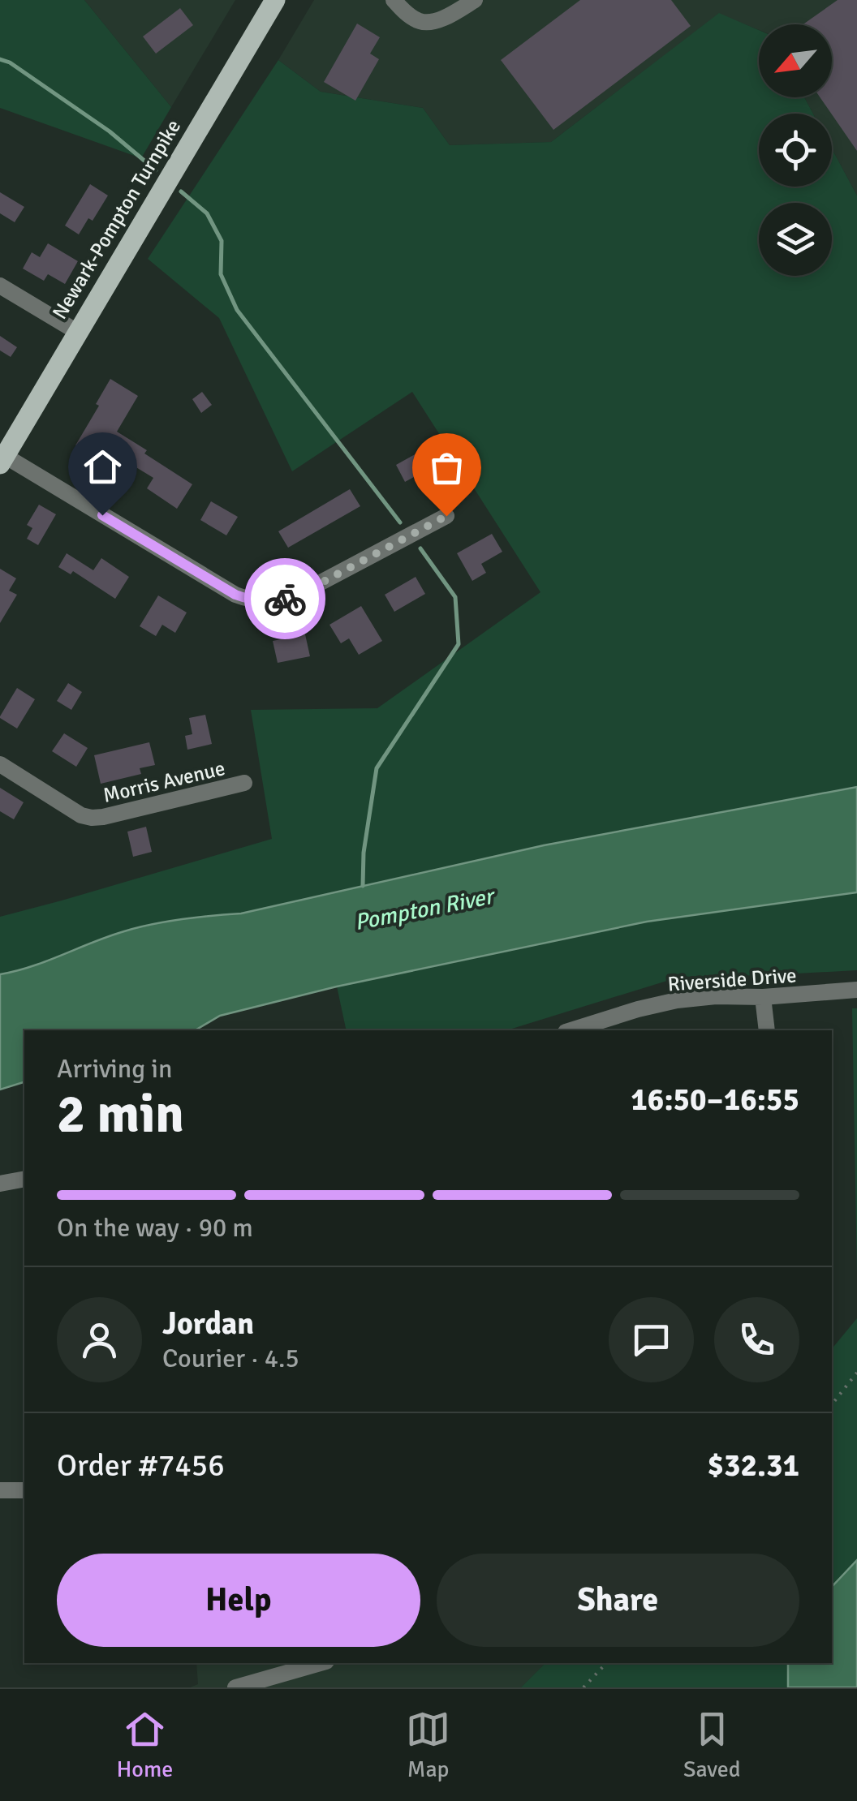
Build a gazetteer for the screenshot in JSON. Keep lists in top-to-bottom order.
{
  "streets": {
    "main road": ["Newark-Pompton Turnpike"],
    "street": ["Morris Avenue", "Riverside Drive"]
  },
  "water": ["Pompton River"],
  "north": "bottom left",
  "page": {
    "heading": ["2 min", "Arriving in", "16:50–16:55"],
    "panel": [
      "Jordan",
      "Courier · 4.5",
      "Order #7456",
      "$32.31"
    ],
    "bar": "On the way · 90 m",
    "buttons": ["Help", "Share"],
    "tabs": ["Home", "Map", "Saved"]
  }
}
